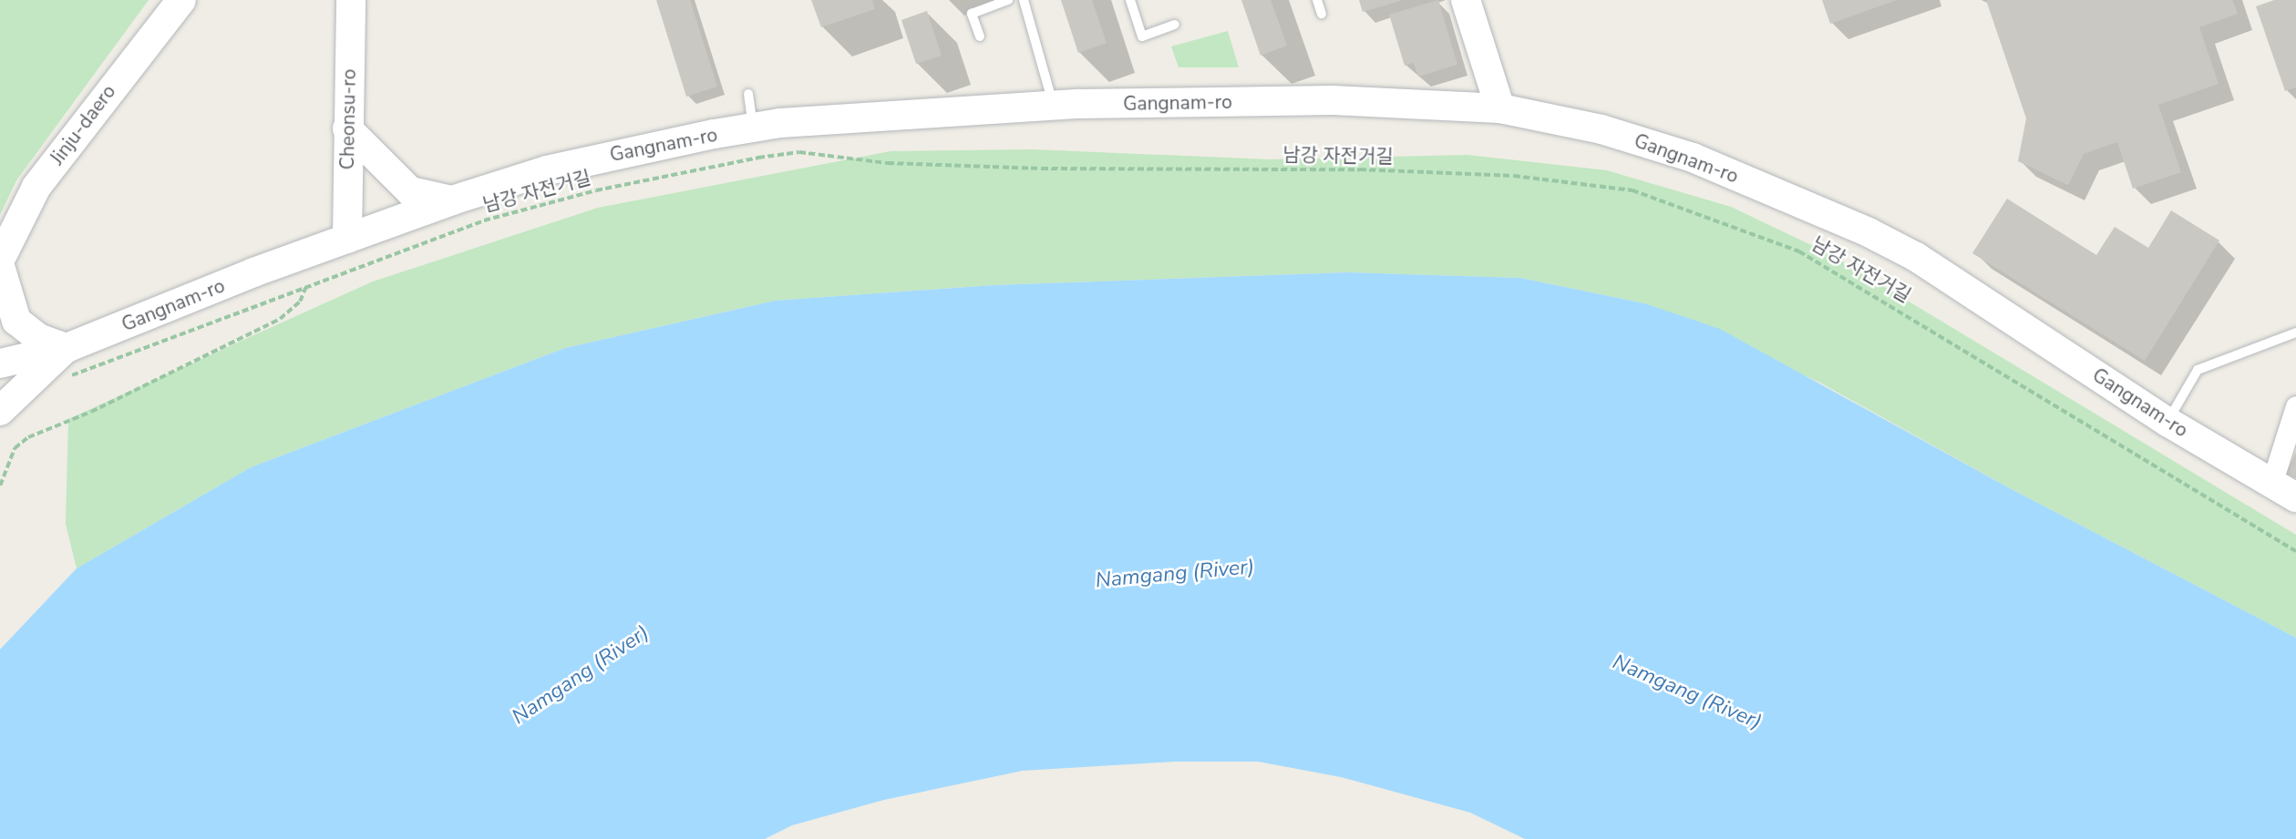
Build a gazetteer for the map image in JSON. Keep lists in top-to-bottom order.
{
  "streets": {
    "street": ["Gangnam-ro", "Cheonsu-ro", "Jinju-daero"],
    "path": ["남강 자전거길"]
  },
  "crossings": [
    ["Gangnam-ro", "Cheonsu-ro"]
  ],
  "water": ["Namgang (River)"]
}
